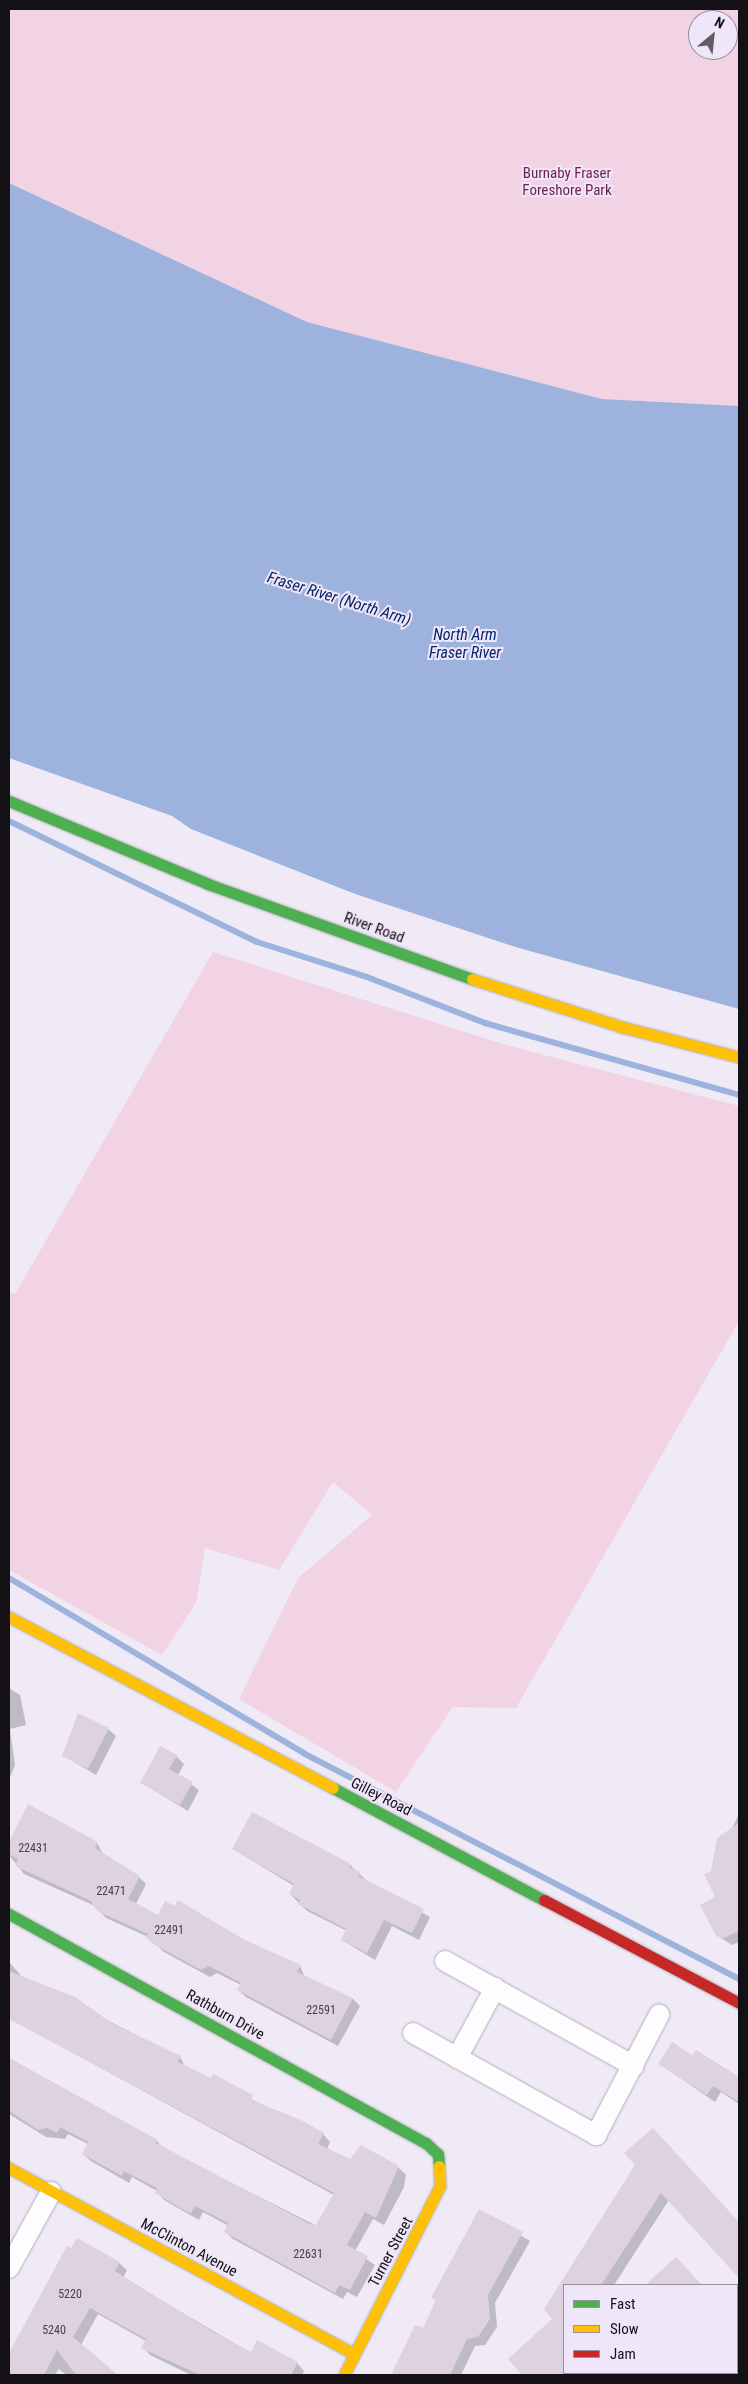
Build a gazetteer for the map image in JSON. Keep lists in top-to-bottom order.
{
  "streets": {
    "street": [
      "River Road",
      "Gilley Road",
      "Rathburn Drive",
      "McClinton Avenue",
      "Turner Street"
    ]
  },
  "crossings": [
    ["Rathburn Drive", "Turner Street"],
    ["McClinton Avenue", "Turner Street"]
  ],
  "water": ["Fraser River (North Arm)", "North Arm Fraser River"],
  "parks": ["Burnaby Fraser Foreshore Park"],
  "house_numbers": [
    "22431",
    "22471",
    "22491",
    "22591",
    "22631",
    "5220",
    "5240"
  ],
  "legend": ["Fast", "Slow", "Jam"],
  "north": "top right"
}
